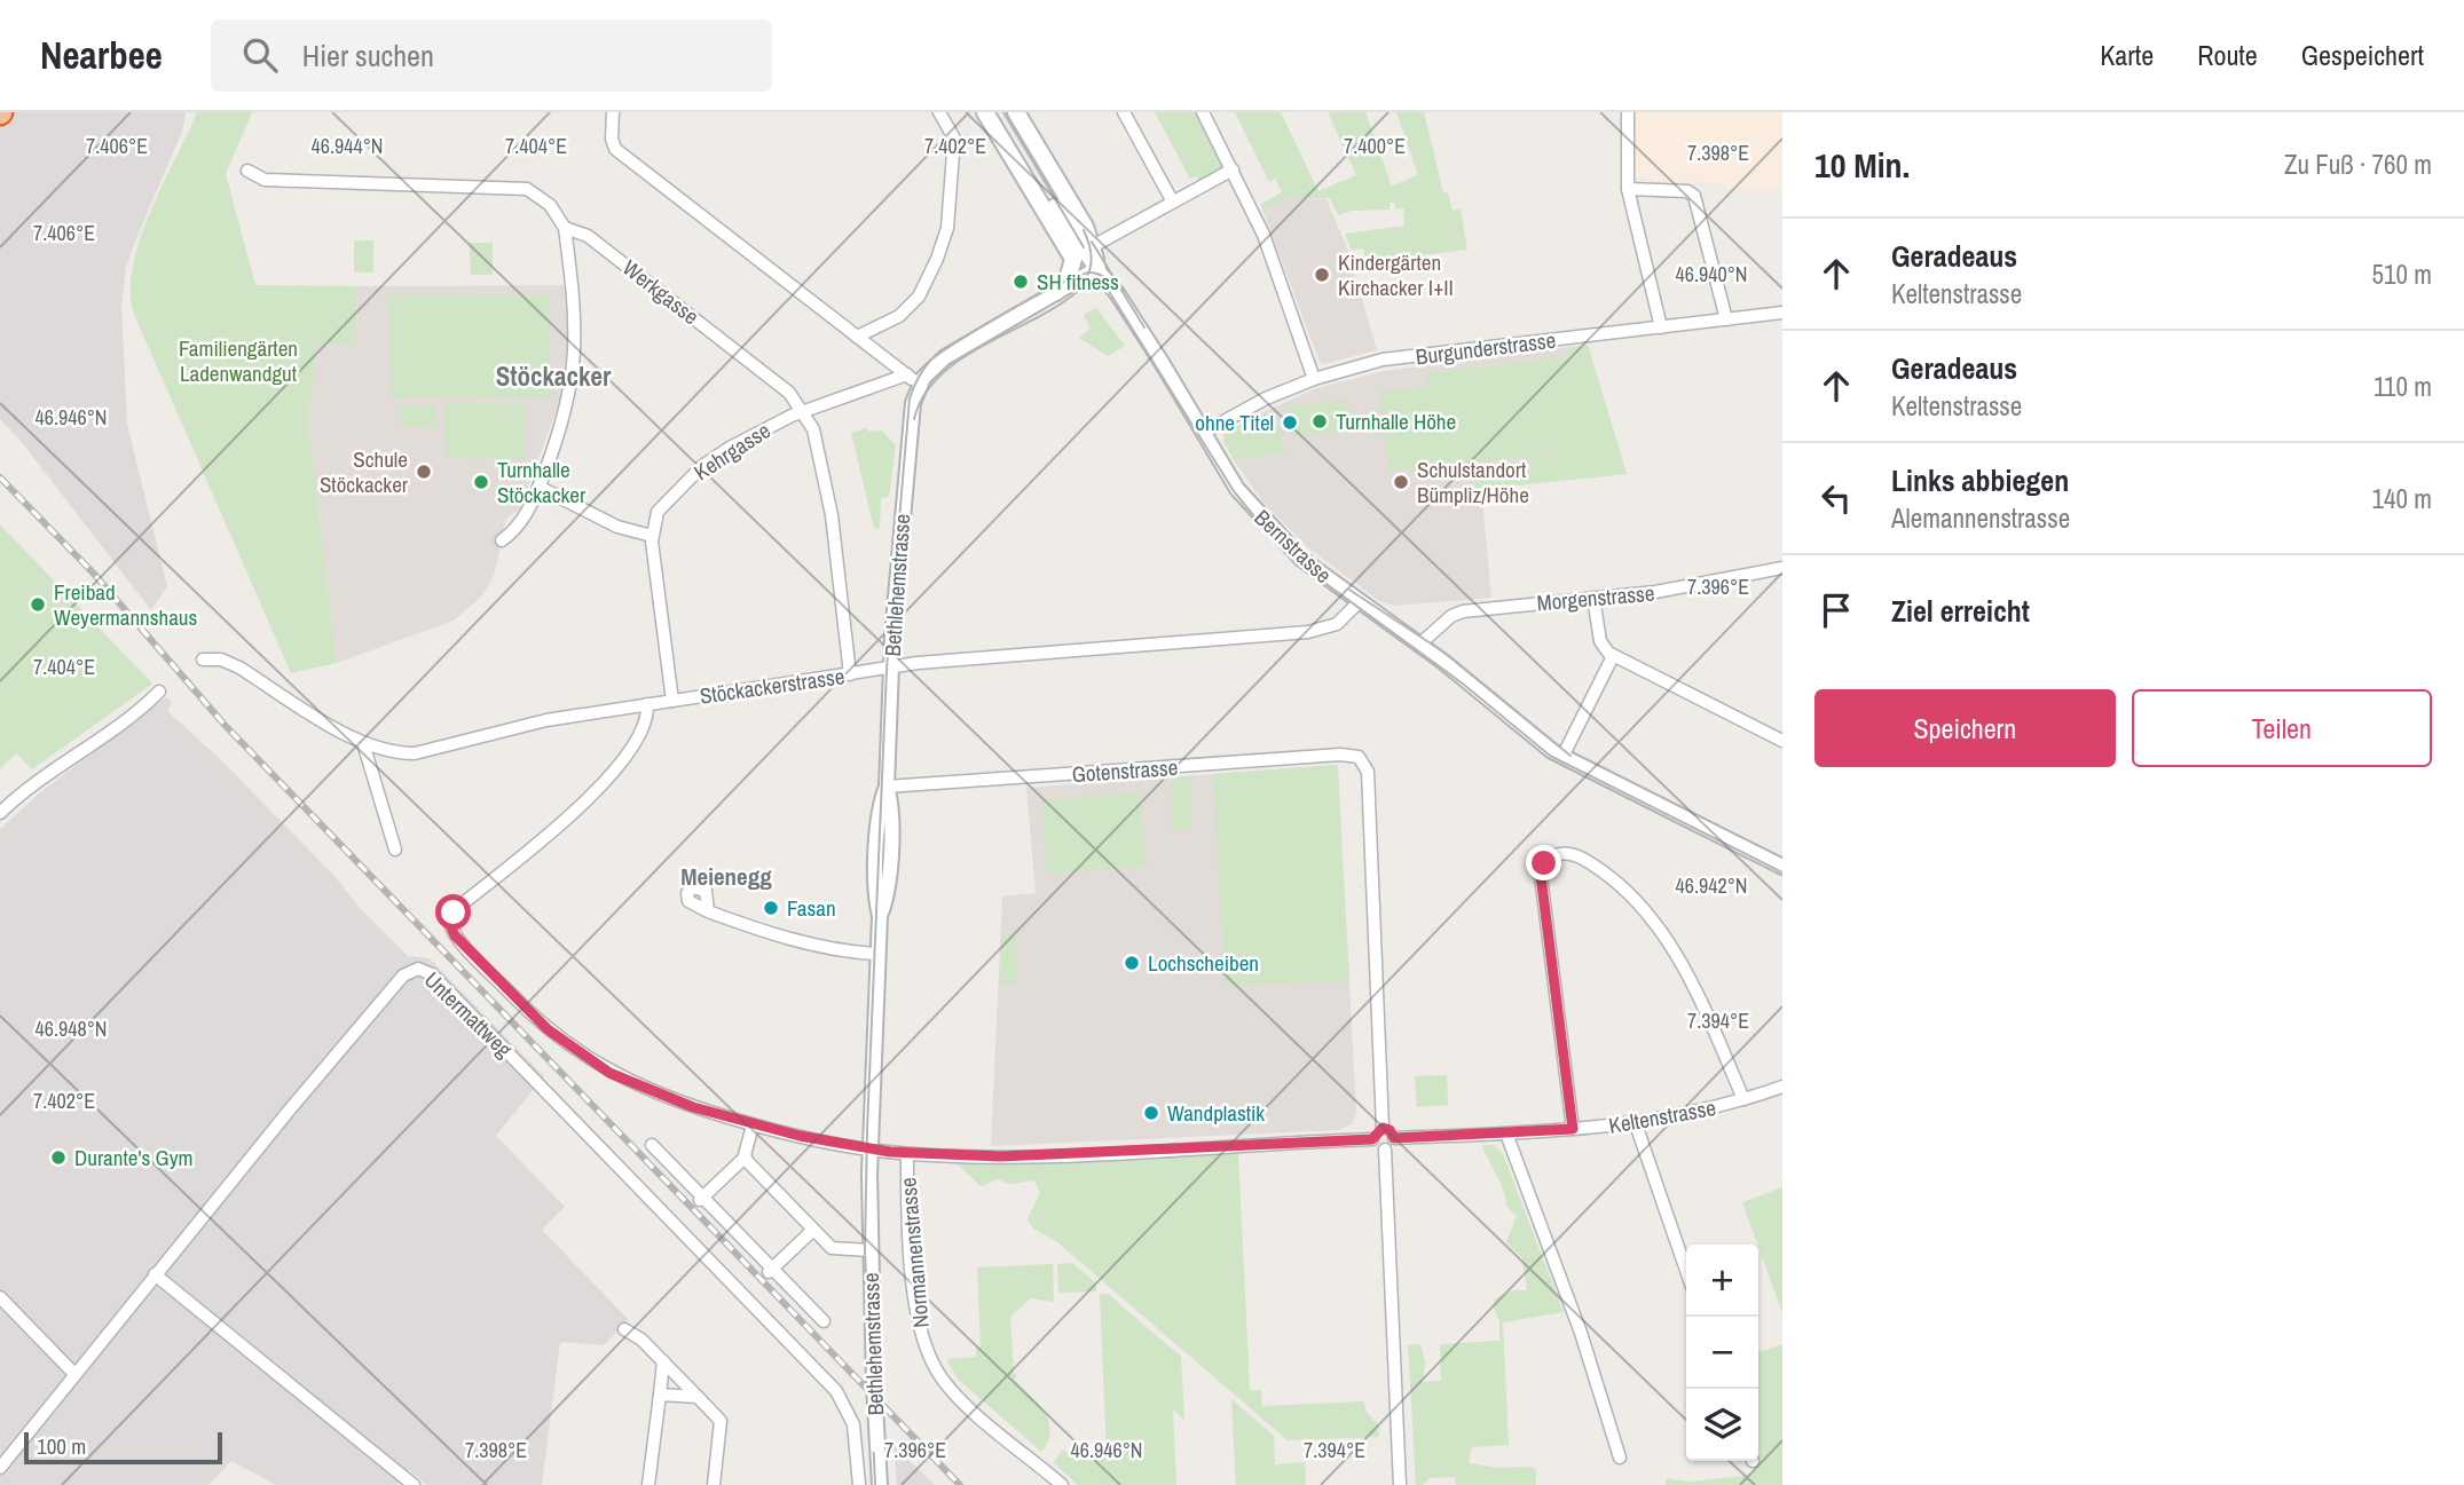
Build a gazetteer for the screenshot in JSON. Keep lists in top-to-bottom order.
{
  "streets": {
    "main road": ["Bernstrasse"],
    "street": [
      "Werkgasse",
      "Burgunderstrasse",
      "Kehrgasse",
      "Bethlehemstrasse",
      "Morgenstrasse",
      "Stöckackerstrasse",
      "Gotenstrasse",
      "Untermattweg",
      "Keltenstrasse",
      "Normannenstrasse"
    ]
  },
  "crossings": [
    ["Werkgasse", "Kehrgasse"],
    ["Werkgasse", "Stöckackerstrasse"],
    ["Burgunderstrasse", "Bernstrasse"],
    ["Bernstrasse", "Morgenstrasse"],
    ["Bernstrasse", "Stöckackerstrasse"],
    ["Bethlehemstrasse", "Stöckackerstrasse"],
    ["Bethlehemstrasse", "Gotenstrasse"],
    ["Gotenstrasse", "Keltenstrasse"]
  ],
  "districts": ["Stöckacker", "Meienegg"],
  "parks": ["Familiengärten Ladenwandgut"],
  "places": [
    "Kindergärten Kirchacker I+II",
    "SH fitness",
    "Turnhalle Höhe",
    "ohne Titel",
    "Schule Stöckacker",
    "Turnhalle Stöckacker",
    "Schulstandort Bümpliz/Höhe",
    "Freibad Weyermannshaus",
    "Fasan",
    "Lochscheiben",
    "Wandplastik",
    "Durante's Gym"
  ],
  "scale_bar": "100 m",
  "page": {
    "header": "Nearbee",
    "search": "Hier suchen",
    "nav": ["Karte", "Route", "Gespeichert"],
    "heading": ["10 Min.", "Zu Fuß · 760 m"],
    "list": [
      ["Geradeaus", "Keltenstrasse", "510 m"],
      ["Geradeaus", "Keltenstrasse", "110 m"],
      ["Links abbiegen", "Alemannenstrasse", "140 m"],
      "Ziel erreicht"
    ],
    "buttons": ["Speichern", "Teilen"],
    "map_buttons": ["+", "−"],
    "scale": "100 m"
  },
  "coordinates": [
    "46.944°N",
    "7.404°E",
    "7.400°E",
    "7.406°E",
    "7.402°E",
    "7.398°E",
    "46.940°N",
    "46.946°N",
    "7.396°E",
    "46.942°N",
    "7.394°E",
    "46.948°N"
  ]
}
